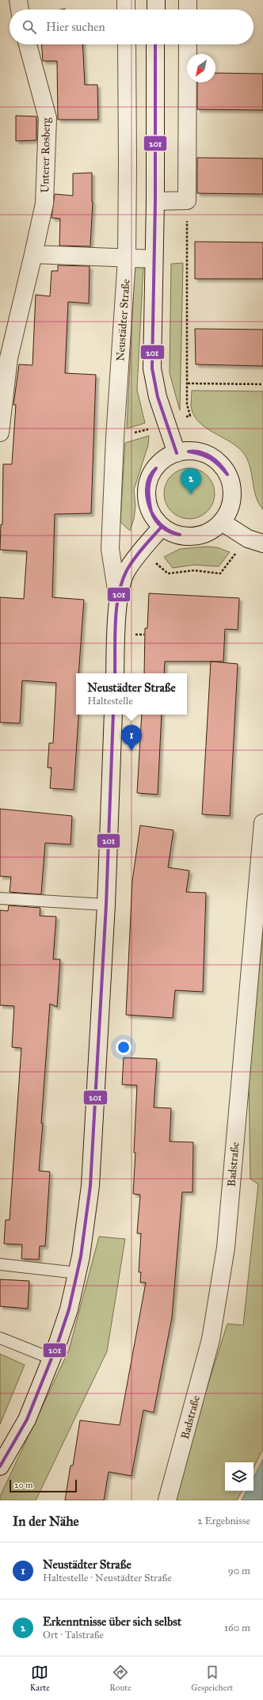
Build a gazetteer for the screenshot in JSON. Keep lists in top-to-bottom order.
{
  "streets": {
    "street": ["Unterer Rosberg", "Neustädter Straße", "Badstraße"]
  },
  "lines": ["transit line 201"],
  "scale_bar": "20 m",
  "north": "bottom left",
  "page": {
    "search": "Hier suchen",
    "pins": ["2", "1"],
    "popup": ["Neustädter Straße", "Haltestelle"],
    "scale": "20 m",
    "heading": ["In der Nähe", "2 Ergebnisse"],
    "list": [
      {
        "mark": "1",
        "name": "Neustädter Straße",
        "note": "Haltestelle · Neustädter Straße",
        "value": "90 m"
      },
      {
        "mark": "2",
        "name": "Erkenntnisse über sich selbst",
        "note": "Ort · Talstraße",
        "value": "160 m"
      }
    ],
    "nav": ["Karte", "Route", "Gespeichert"]
  }
}
